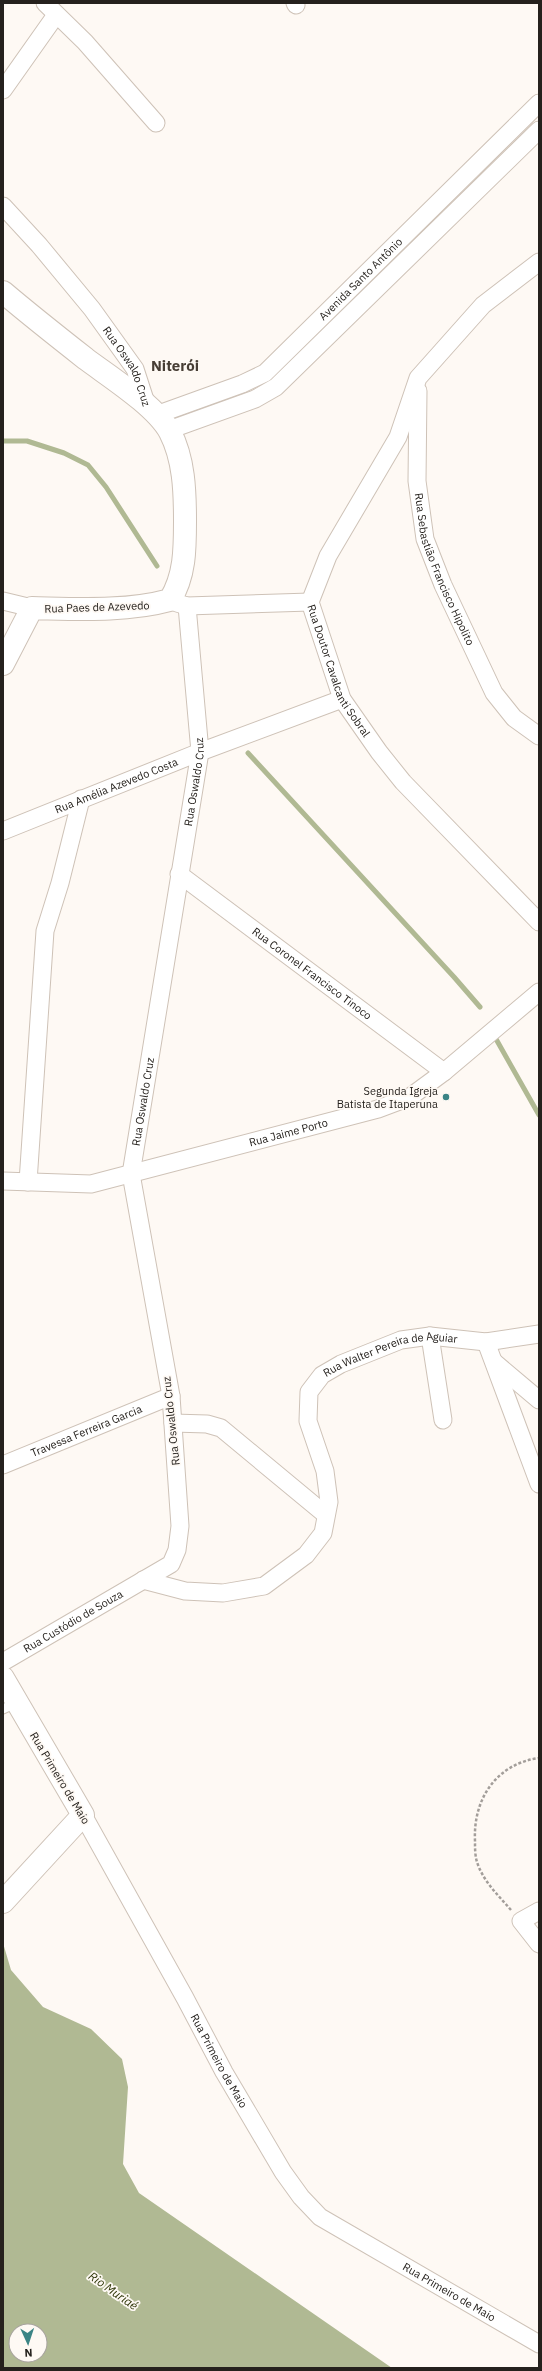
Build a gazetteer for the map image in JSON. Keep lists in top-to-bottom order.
{
  "streets": {
    "main road": ["Rua Oswaldo Cruz", "Rua Paes de Azevedo", "Rua Primeiro de Maio"],
    "street": [
      "Avenida Santo Antônio",
      "Rua Sebastião Francisco Hipolito",
      "Rua Doutor Cavalcanti Sobral",
      "Rua Amélia Azevedo Costa",
      "Rua Coronel Francisco Tinoco",
      "Rua Jaime Porto",
      "Rua Walter Pereira de Aguiar",
      "Travessa Ferreira Garcia",
      "Rua Custódio de Souza"
    ]
  },
  "crossings": [
    ["Avenida Santo Antônio", "Rua Oswaldo Cruz"],
    ["Rua Oswaldo Cruz", "Rua Paes de Azevedo"],
    ["Rua Oswaldo Cruz", "Rua Amélia Azevedo Costa"],
    ["Rua Oswaldo Cruz", "Rua Coronel Francisco Tinoco"],
    ["Rua Oswaldo Cruz", "Rua Jaime Porto"],
    ["Rua Oswaldo Cruz", "Rua Walter Pereira de Aguiar"],
    ["Rua Oswaldo Cruz", "Travessa Ferreira Garcia"],
    ["Rua Oswaldo Cruz", "Rua Custódio de Souza"],
    ["Rua Sebastião Francisco Hipolito", "Rua Doutor Cavalcanti Sobral"],
    ["Rua Paes de Azevedo", "Rua Doutor Cavalcanti Sobral"],
    ["Rua Doutor Cavalcanti Sobral", "Rua Amélia Azevedo Costa"],
    ["Rua Coronel Francisco Tinoco", "Rua Jaime Porto"],
    ["Rua Walter Pereira de Aguiar", "Rua Custódio de Souza"]
  ],
  "districts": ["Niterói"],
  "water": ["Rio Muriaé"],
  "places": ["Segunda Igreja Batista de Itaperuna"],
  "north": "bottom"
}
